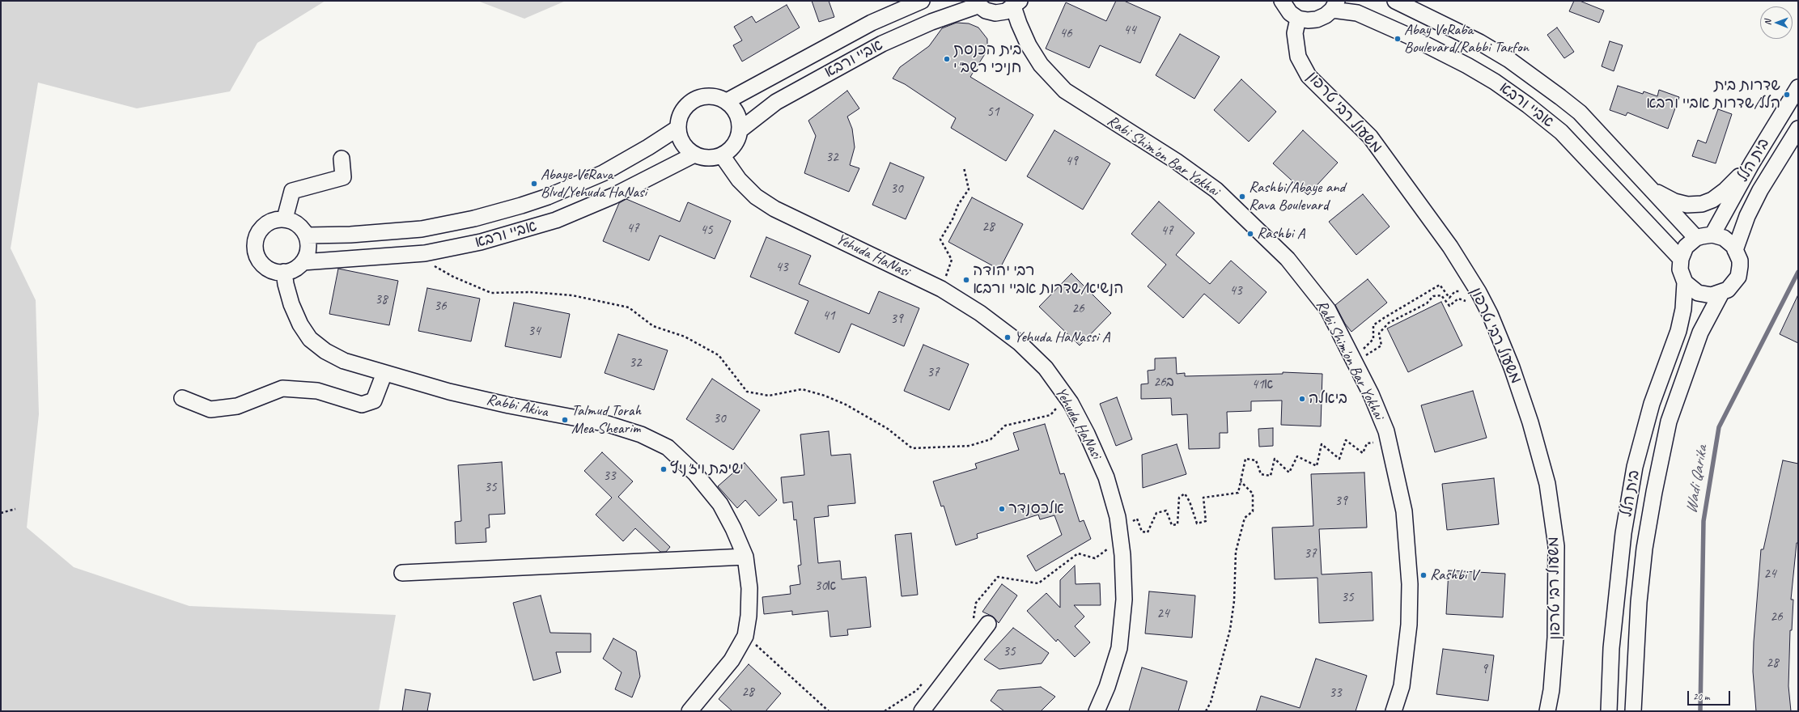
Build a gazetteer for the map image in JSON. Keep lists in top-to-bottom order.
{
  "streets": {
    "street": [
      "אביי ורבא",
      "משעול רבי טרפון",
      "Rabi Shim'on Bar Yokhai",
      "בית הלל",
      "Yehuda HaNasi",
      "Rabbi Akiva"
    ]
  },
  "crossings": [
    ["אביי ורבא", "בית הלל"],
    ["אביי ורבא", "Yehuda HaNasi"],
    ["אביי ורבא", "Rabbi Akiva"]
  ],
  "water": ["Wadi Qarika"],
  "places": [
    "Abay VeRaba Boulevard/Rabbi Tarfon",
    "בית הכנסת חניכי רשב\"י",
    "שדרות בית הלל/שדרות אביי ורבא",
    "Abaye VeRava Blvd/Yehuda HaNasi",
    "Rashbi/Abaye and Rava Boulevard",
    "Rashbi A",
    "רבי יהודה הנשיא/שדרות אביי ורבא",
    "Yehuda HaNassi A",
    "ביאלה",
    "Talmud Torah Mea Shearim",
    "ישיבת ויז'ניץ",
    "אלכסנדר",
    "Rashbi V"
  ],
  "house_numbers": [
    "44",
    "46",
    "51",
    "32",
    "49",
    "30",
    "28",
    "47",
    "45",
    "47",
    "43",
    "43",
    "38",
    "36",
    "26",
    "41",
    "39",
    "34",
    "32",
    "37",
    "26ב",
    "41א",
    "30",
    "33",
    "35",
    "39",
    "37",
    "24",
    "30א",
    "35",
    "24",
    "26",
    "35",
    "28",
    "9",
    "28",
    "33"
  ],
  "scale_bar": "20 m",
  "north": "left"
}
